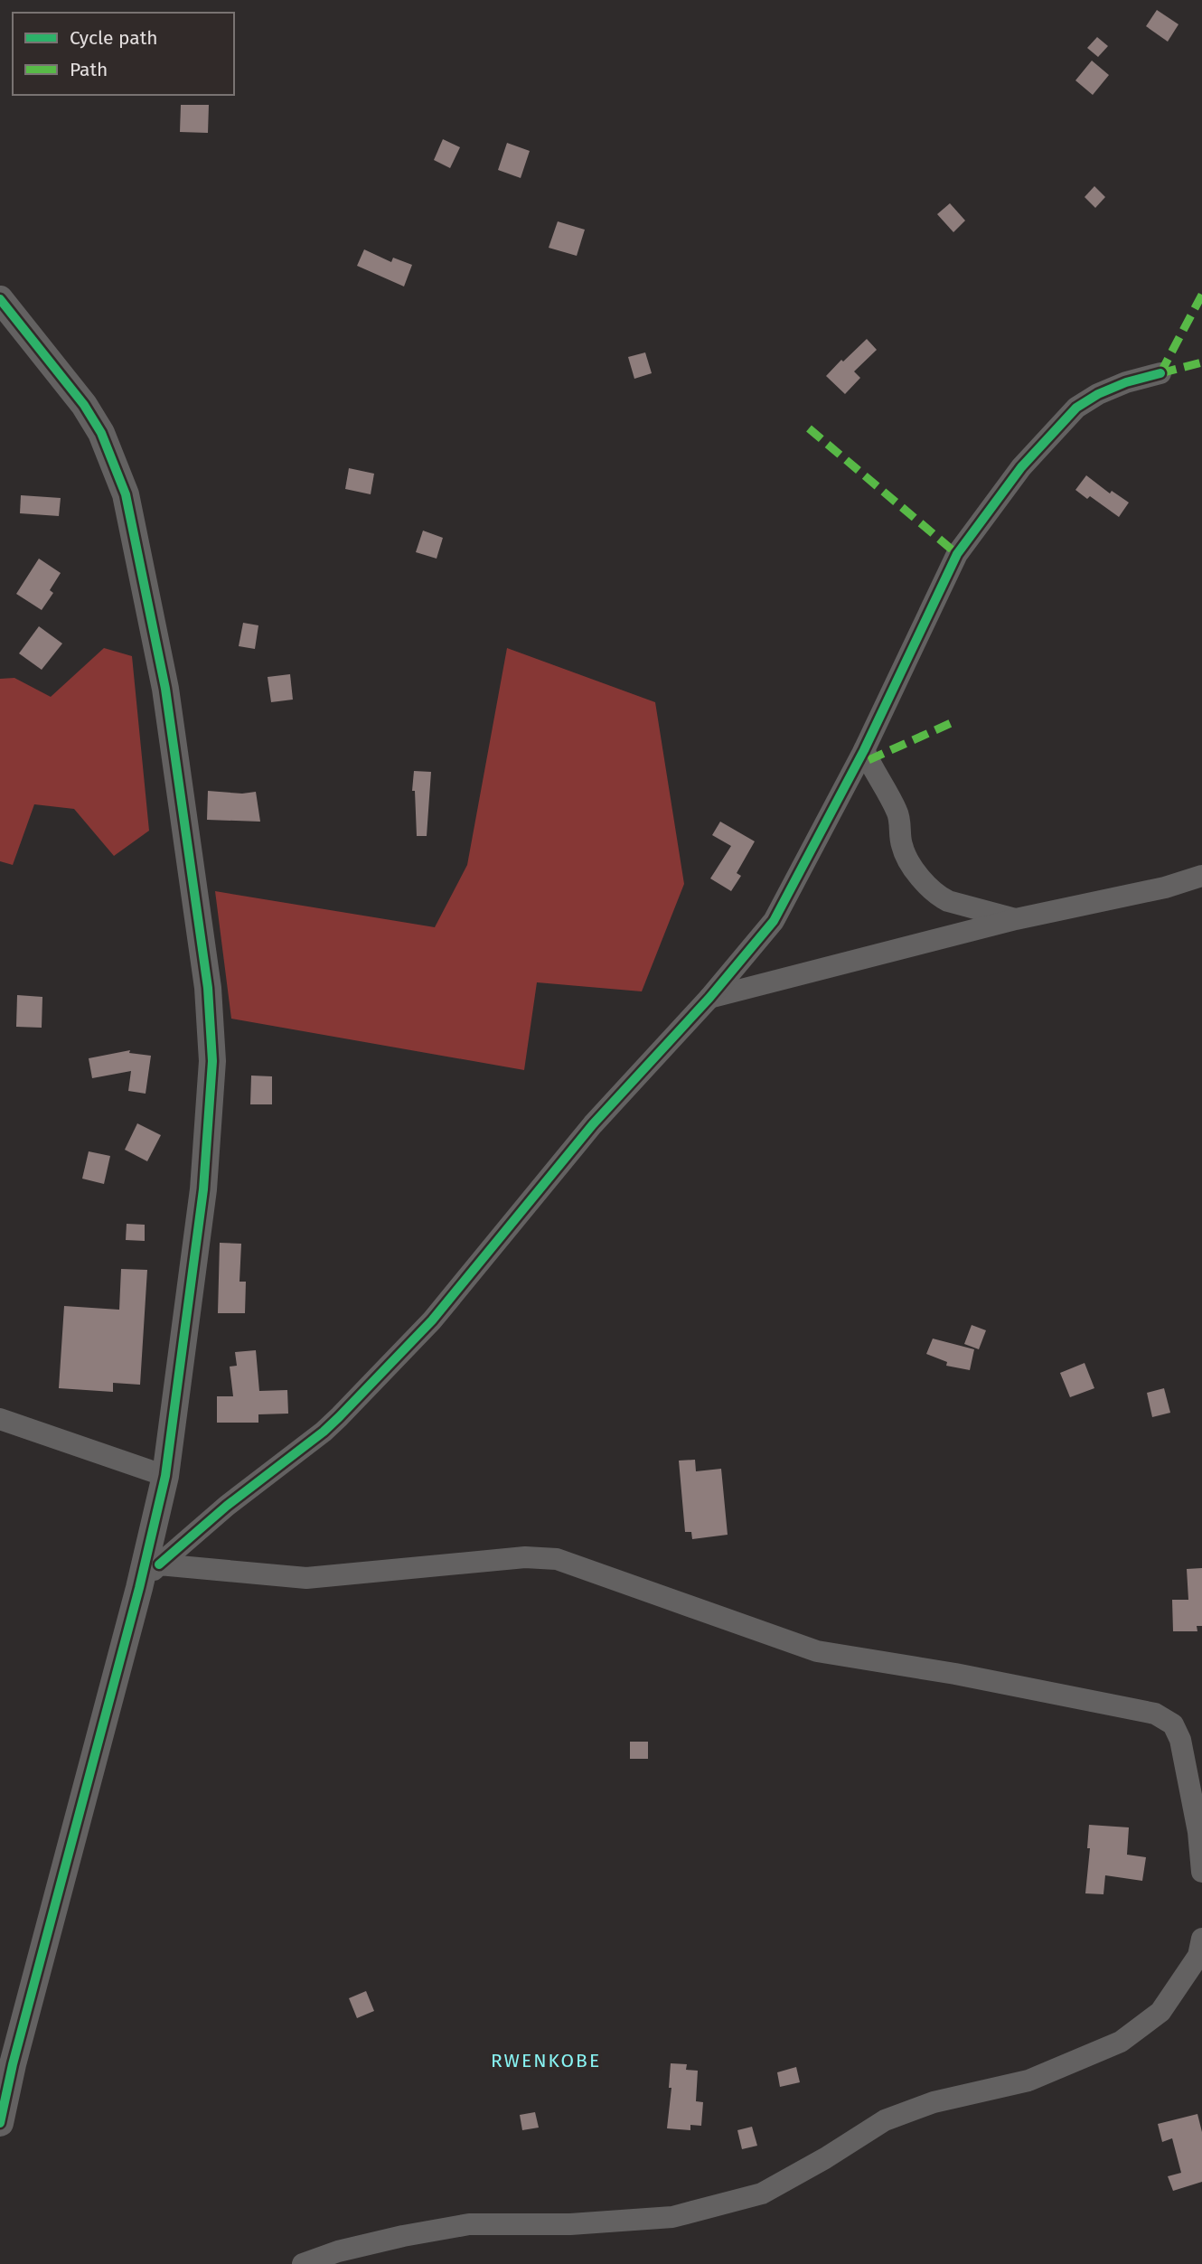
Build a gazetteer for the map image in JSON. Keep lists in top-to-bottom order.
{
  "districts": ["RWENKOBE"],
  "legend": ["Cycle path", "Path"]
}
